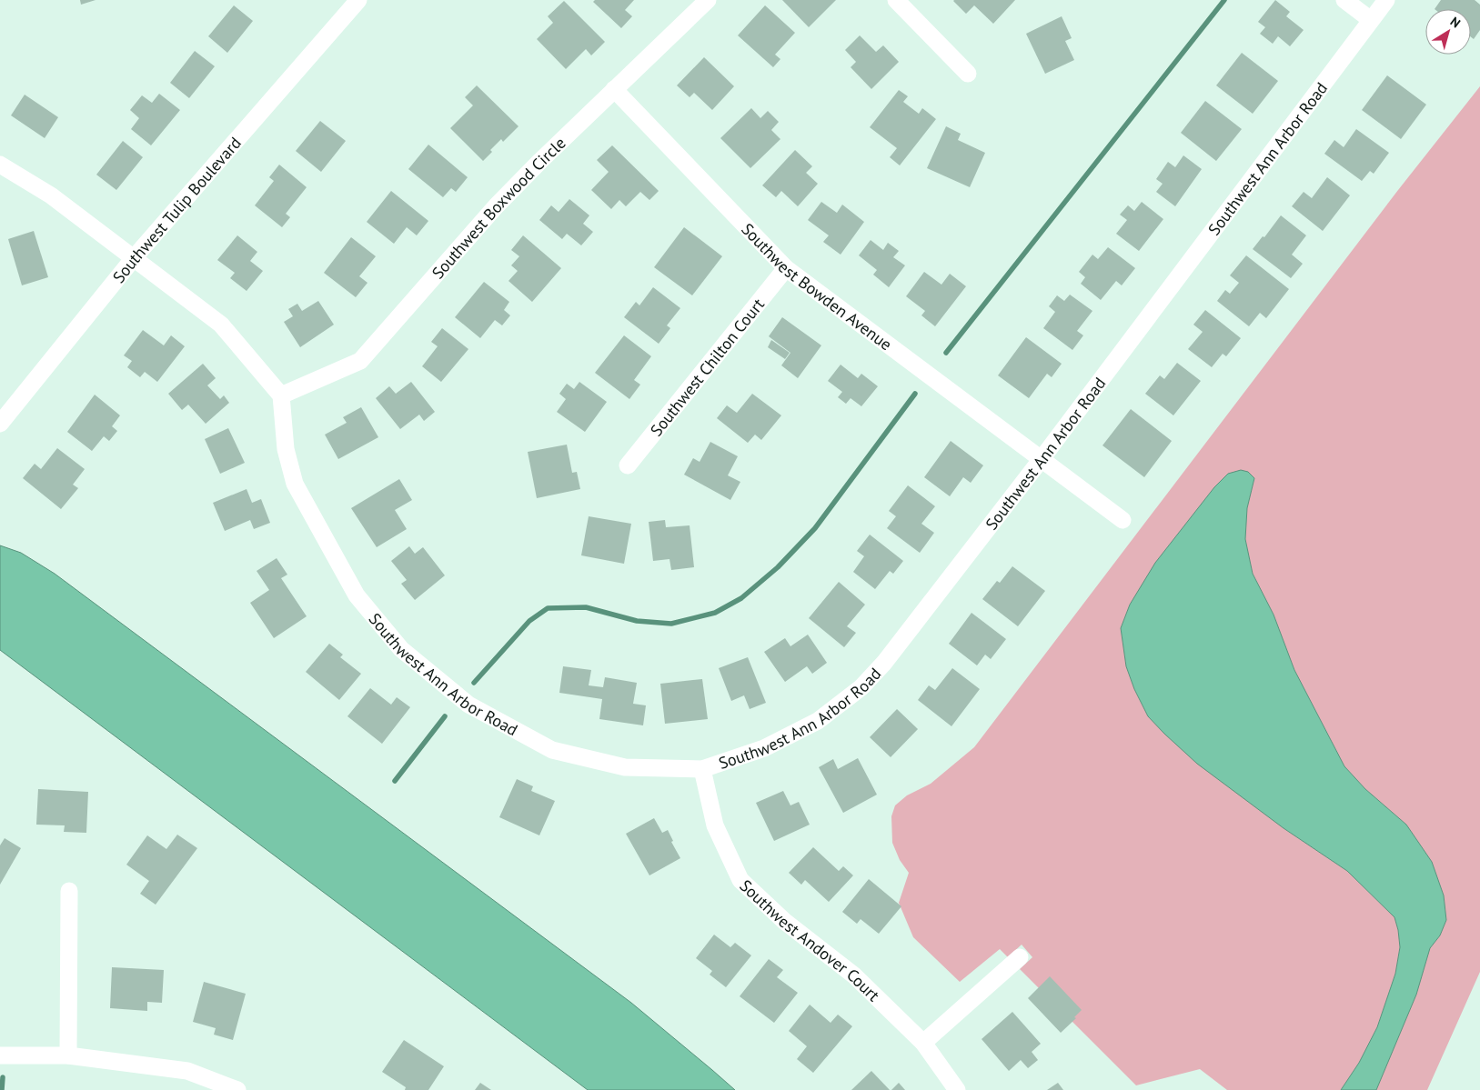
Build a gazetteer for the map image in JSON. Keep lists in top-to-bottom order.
{
  "streets": {
    "street": [
      "Southwest Ann Arbor Road",
      "Southwest Boxwood Circle",
      "Southwest Tulip Boulevard",
      "Southwest Bowden Avenue",
      "Southwest Chilton Court",
      "Southwest Andover Court"
    ]
  },
  "crossings": [
    ["Southwest Ann Arbor Road", "Southwest Boxwood Circle"],
    ["Southwest Ann Arbor Road", "Southwest Bowden Avenue"],
    ["Southwest Ann Arbor Road", "Southwest Andover Court"],
    ["Southwest Boxwood Circle", "Southwest Bowden Avenue"],
    ["Southwest Bowden Avenue", "Southwest Chilton Court"]
  ],
  "north": "top right"
}
